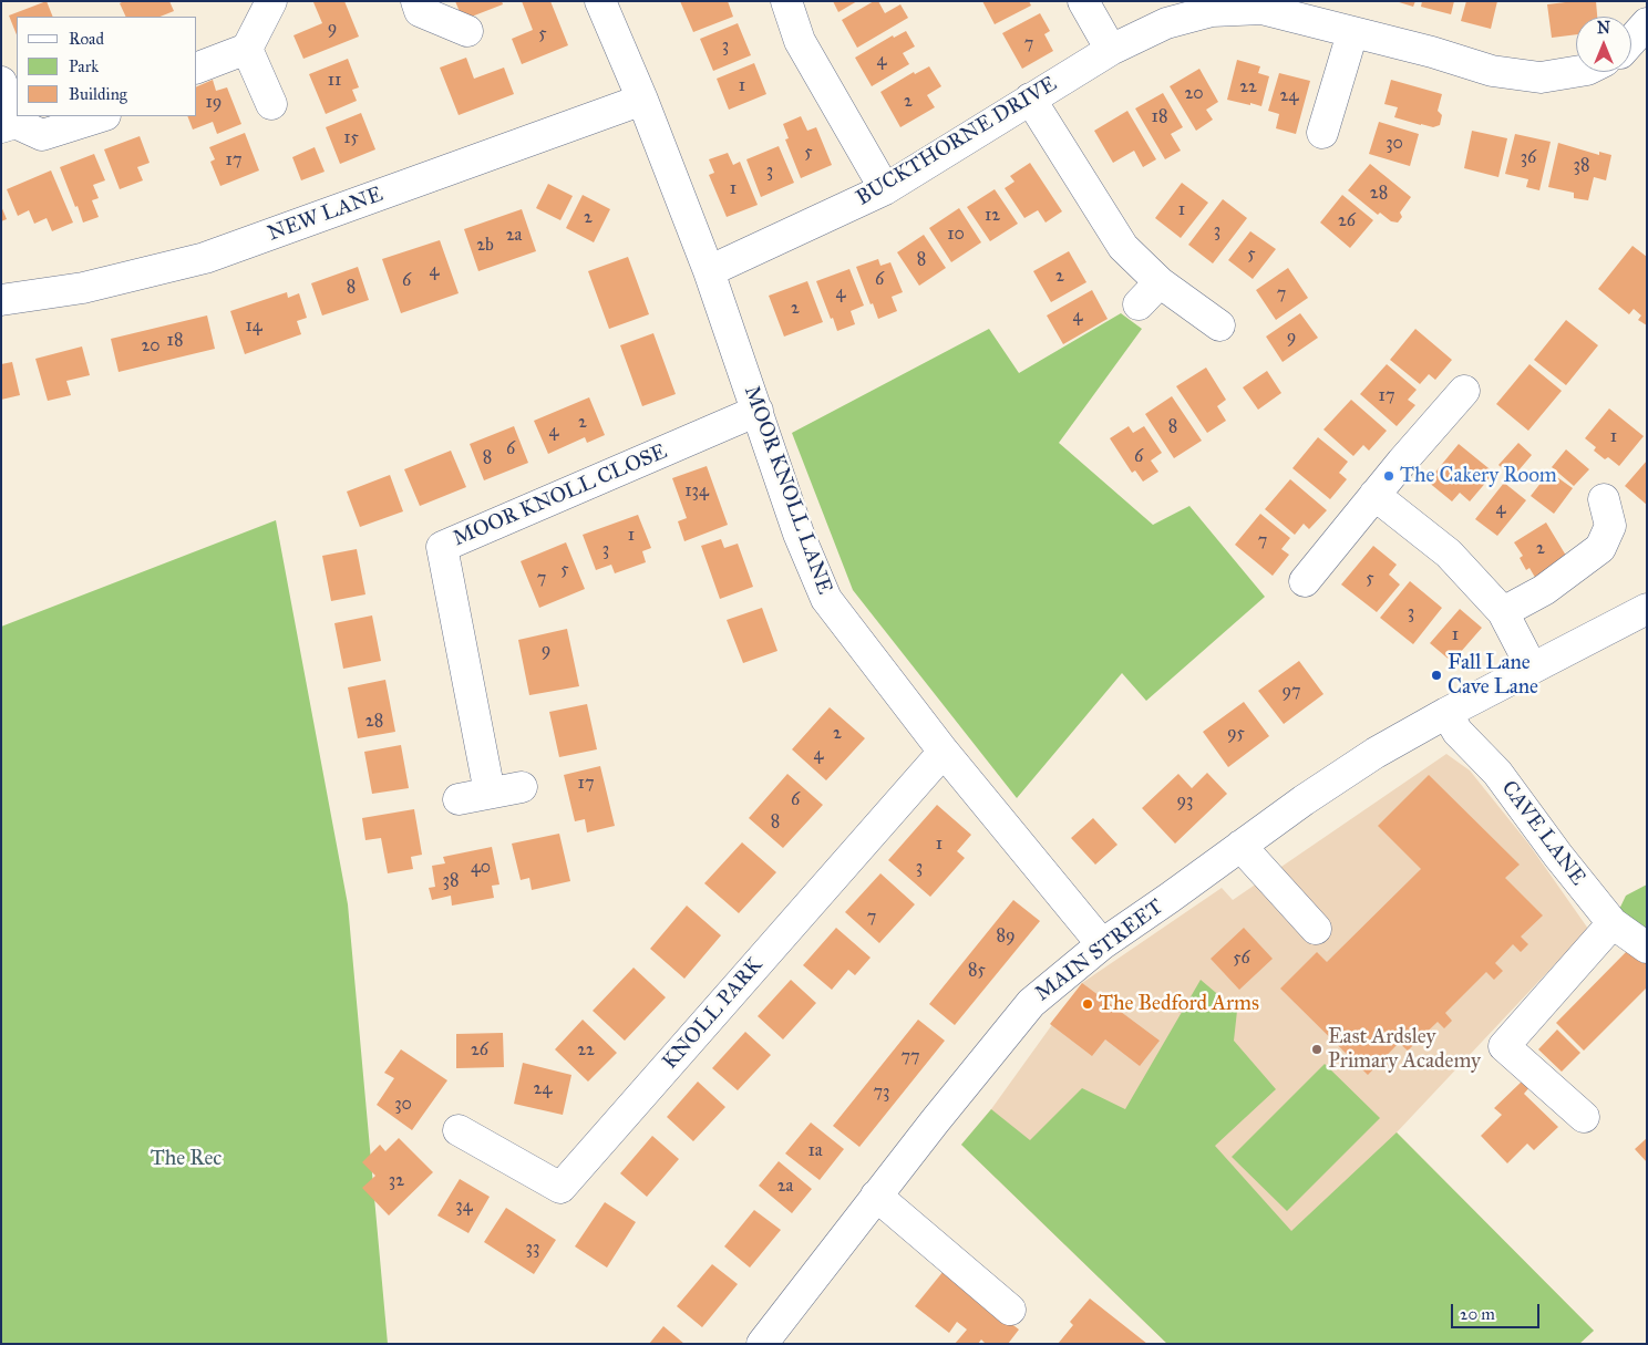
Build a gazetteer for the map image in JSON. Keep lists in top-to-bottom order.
{
  "streets": {
    "street": [
      "BUCKTHORNE DRIVE",
      "NEW LANE",
      "MOOR KNOLL LANE",
      "MOOR KNOLL CLOSE",
      "CAVE LANE",
      "MAIN STREET",
      "KNOLL PARK"
    ]
  },
  "crossings": [
    ["BUCKTHORNE DRIVE", "MOOR KNOLL LANE"],
    ["NEW LANE", "MOOR KNOLL LANE"],
    ["MOOR KNOLL LANE", "MOOR KNOLL CLOSE"],
    ["MOOR KNOLL LANE", "MAIN STREET"],
    ["MOOR KNOLL LANE", "KNOLL PARK"],
    ["CAVE LANE", "MAIN STREET"]
  ],
  "parks": ["The Rec"],
  "places": [
    "The Cakery Room",
    "Fall Lane Cave Lane",
    "The Bedford Arms",
    "East Ardsley Primary Academy"
  ],
  "house_numbers": [
    "9",
    "5",
    "7",
    "3",
    "4",
    "11",
    "1",
    "22",
    "20",
    "24",
    "2",
    "19",
    "18",
    "15",
    "30",
    "5",
    "36",
    "17",
    "38",
    "3",
    "1",
    "28",
    "1",
    "12",
    "2",
    "26",
    "3",
    "10",
    "2a",
    "2b",
    "5",
    "8",
    "4",
    "2",
    "6",
    "6",
    "8",
    "4",
    "7",
    "2",
    "4",
    "14",
    "9",
    "18",
    "20",
    "17",
    "2",
    "8",
    "4",
    "1",
    "6",
    "6",
    "8",
    "134",
    "4",
    "1",
    "7",
    "2",
    "3",
    "5",
    "7",
    "5",
    "3",
    "1",
    "9",
    "97",
    "28",
    "2",
    "95",
    "4",
    "17",
    "6",
    "93",
    "8",
    "1",
    "40",
    "3",
    "38",
    "7",
    "89",
    "56",
    "85",
    "26",
    "22",
    "77",
    "24",
    "73",
    "30",
    "1a",
    "32",
    "2a",
    "34",
    "33"
  ],
  "legend": ["Road", "Park", "Building"],
  "scale_bar": "20 m",
  "north": "top"
}
